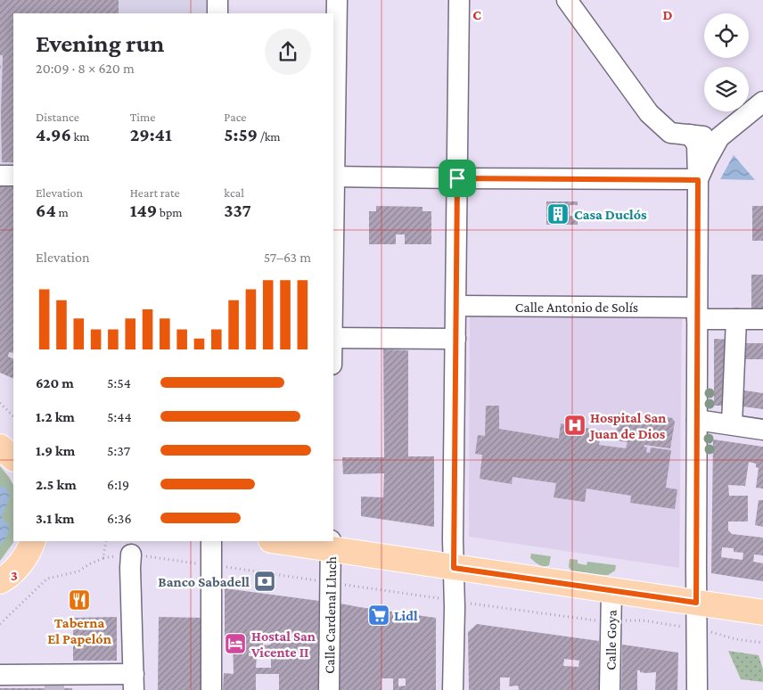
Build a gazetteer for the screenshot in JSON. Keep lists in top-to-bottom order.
{
  "streets": {
    "street": ["Calle Antonio de Solís", "Calle Cardenal Lluch", "Calle Goya"]
  },
  "places": {
    "building": ["Casa Duclós"],
    "hospital": ["Hospital San Juan de Dios"],
    "bank": ["Banco Sabadell"],
    "restaurant": ["Taberna El Papelón"],
    "supermarket": ["Lidl"],
    "hotel": ["Hostal San Vicente II"]
  },
  "page": {
    "heading": ["Evening run", "20:09 · 8 × 620 m"],
    "stats": [
      ["Distance", "4.96 km"],
      ["Time", "29:41"],
      ["Pace", "5:59 /km"],
      ["Elevation", "64 m"],
      ["Heart rate", "149 bpm"],
      ["kcal", "337"]
    ],
    "chart": ["Elevation", "57–63 m"],
    "list": [
      {
        "name": "620 m",
        "note": "5:54"
      },
      {
        "name": "1.2 km",
        "note": "5:44"
      },
      {
        "name": "1.9 km",
        "note": "5:37"
      },
      {
        "name": "2.5 km",
        "note": "6:19"
      },
      {
        "name": "3.1 km",
        "note": "6:36"
      }
    ]
  },
  "grid": {
    "columns": ["C", "D"],
    "rows": ["3"]
  }
}
